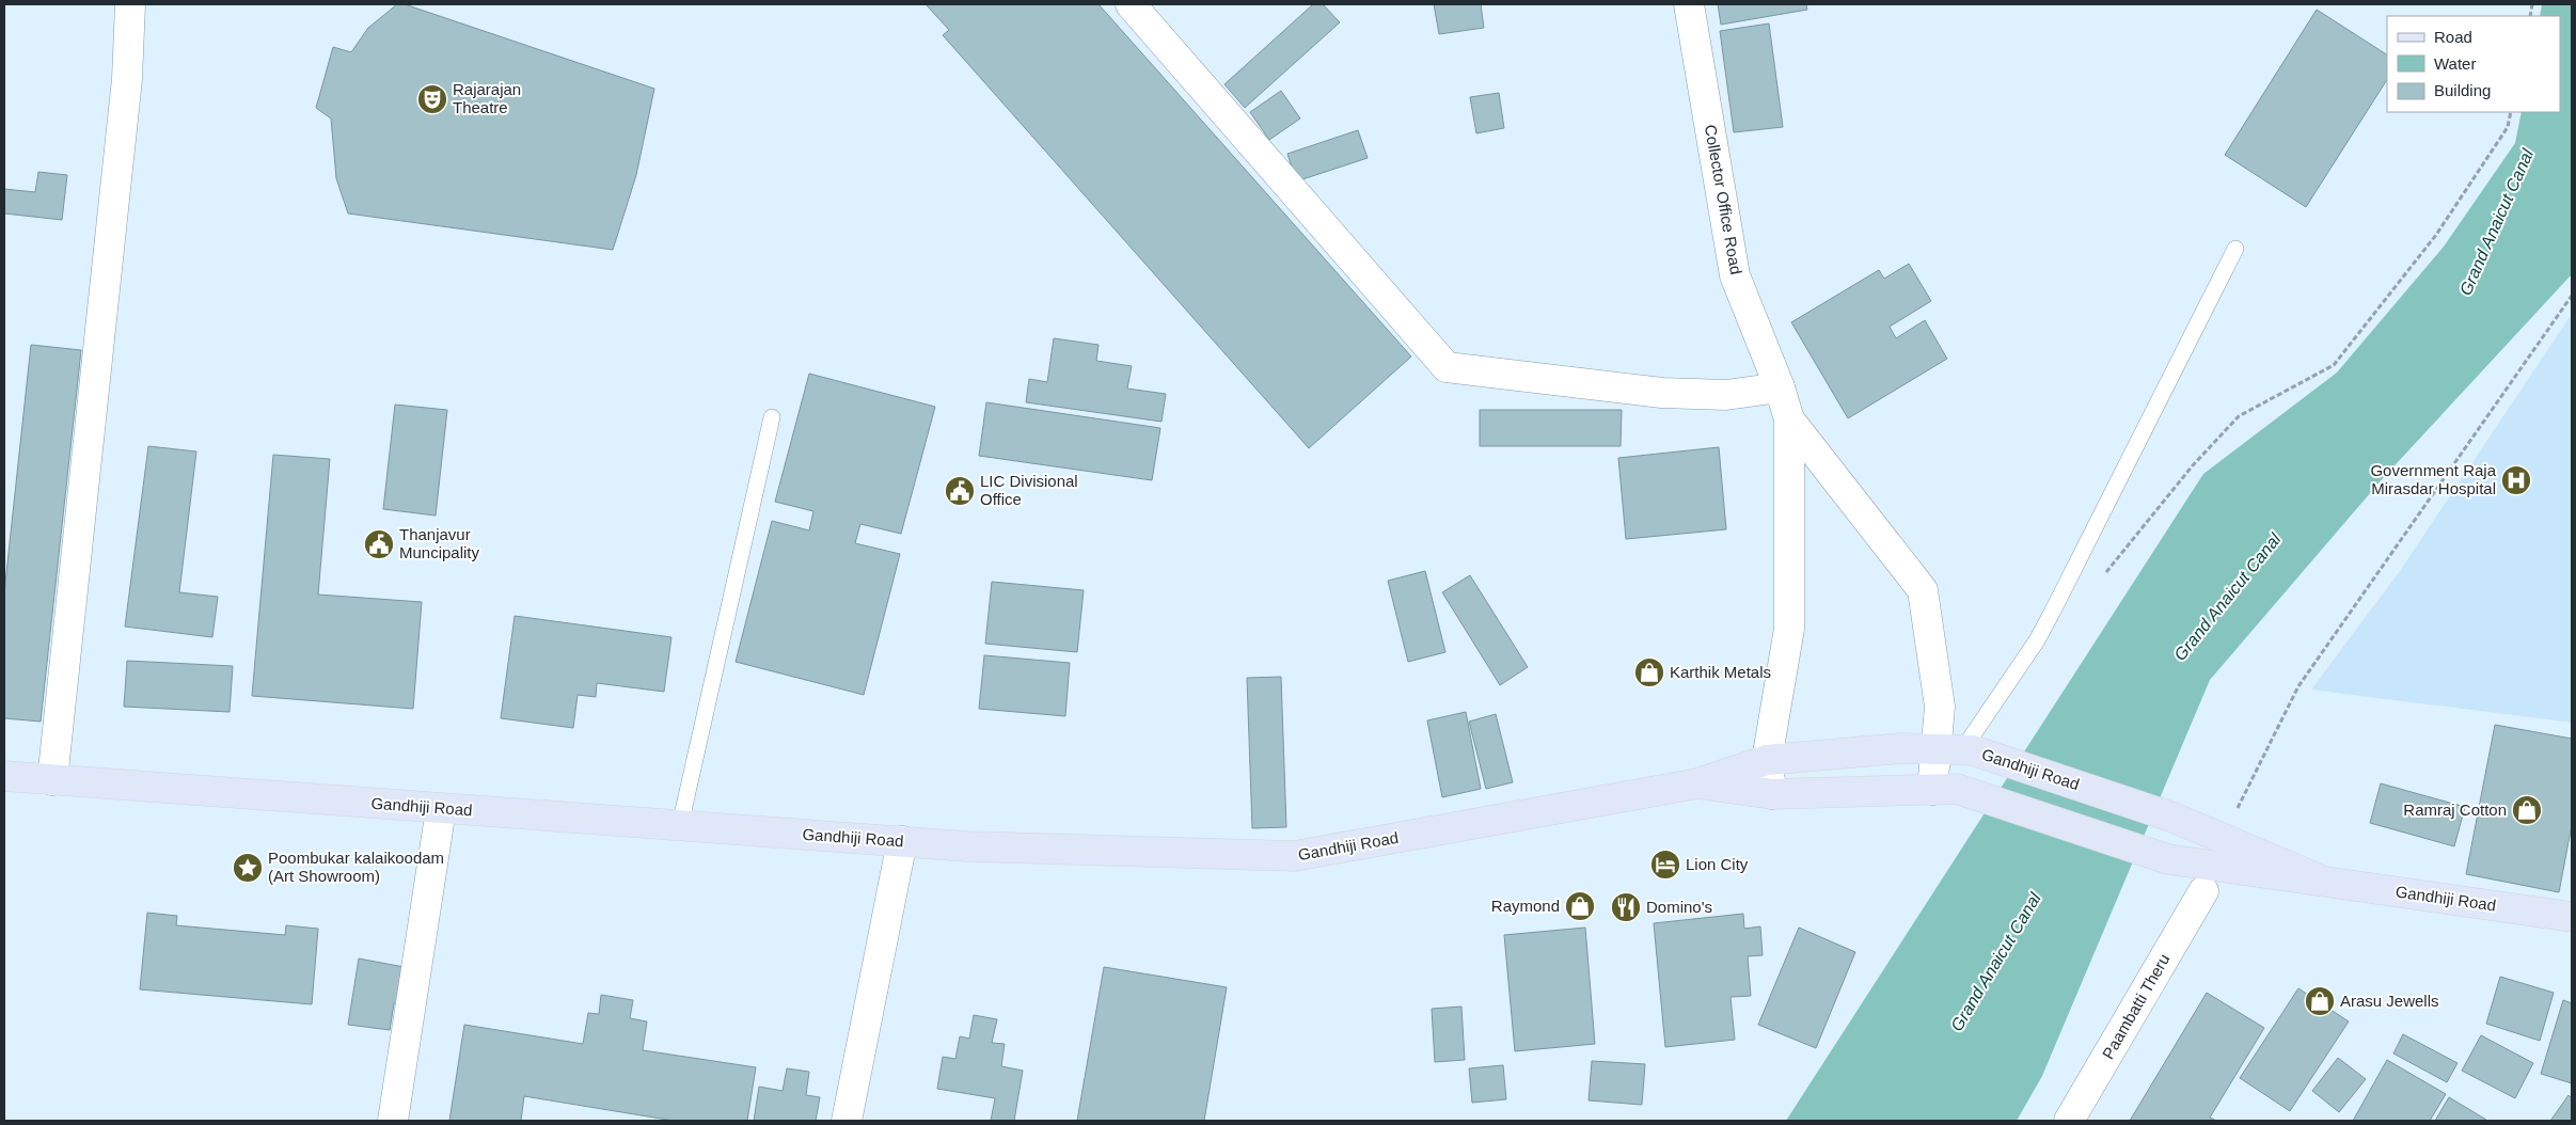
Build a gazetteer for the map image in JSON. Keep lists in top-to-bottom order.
{
  "streets": {
    "main road": ["Gandhiji Road"],
    "street": ["Collector Office Road", "Paambatti Theru"]
  },
  "crossings": [
    ["Collector Office Road", "Gandhiji Road"]
  ],
  "water": ["Grand Anaicut Canal"],
  "places": {
    "theatre": ["Rajarajan Theatre"],
    "hospital": ["Government Raja Mirasdar Hospital"],
    "public building": ["LIC Divisional Office", "Thanjavur Muncipality"],
    "shop": [
      "Karthik Metals",
      "Ramraj Cotton",
      "Raymond",
      "Arasu Jewells"
    ],
    "hotel": ["Lion City"],
    "place": ["Poombukar kalaikoodam (Art Showroom)"],
    "restaurant": ["Domino's"]
  },
  "legend": ["Road", "Water", "Building"]
}
